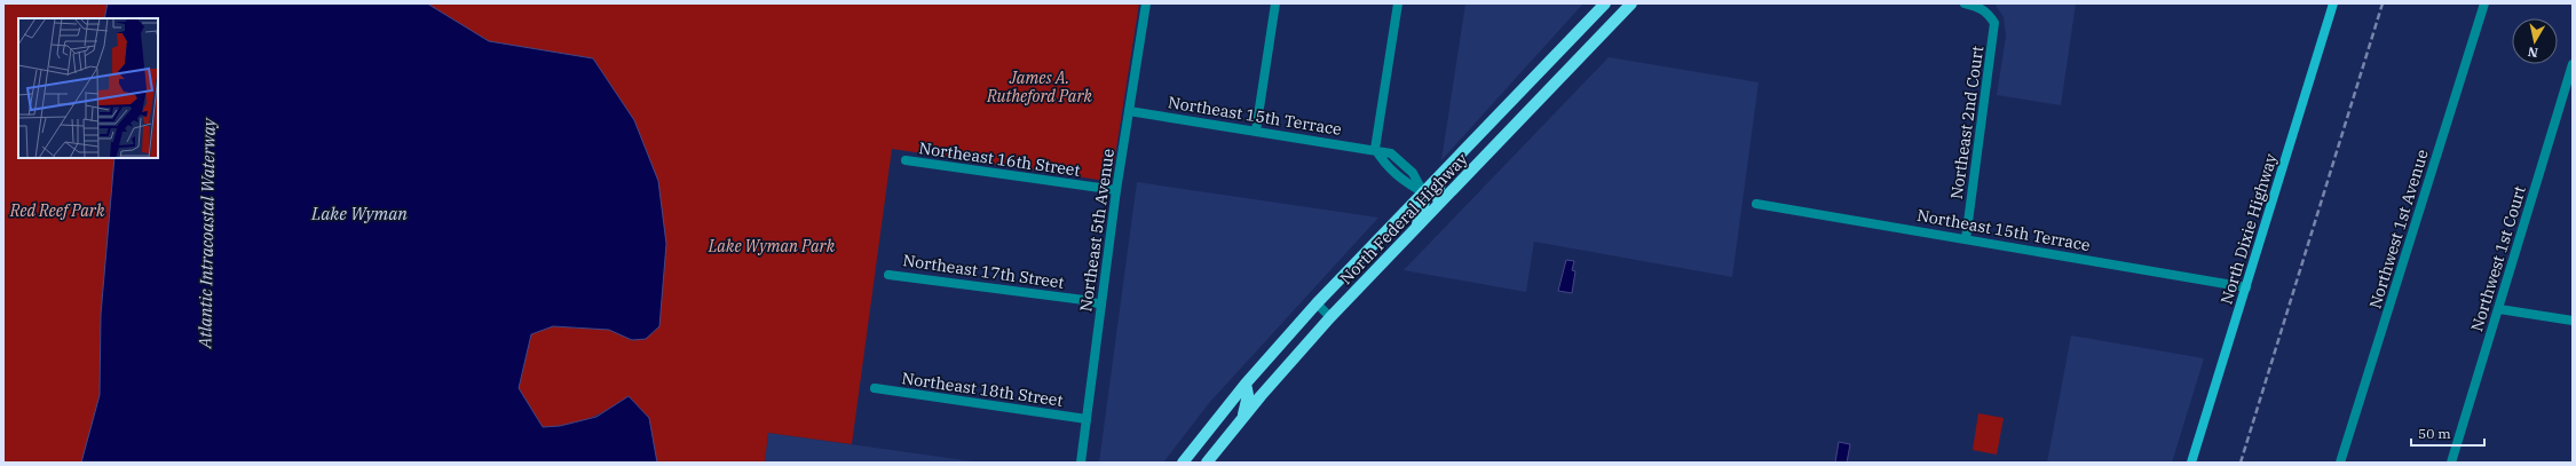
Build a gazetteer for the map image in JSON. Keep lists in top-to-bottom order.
{
  "streets": {
    "main road": ["North Federal Highway", "North Dixie Highway"],
    "street": [
      "Northeast 15th Terrace",
      "Northeast 2nd Court",
      "Northeast 16th Street",
      "Northwest 1st Avenue",
      "Northeast 5th Avenue",
      "Northwest 1st Court",
      "Northeast 17th Street",
      "Northeast 18th Street"
    ]
  },
  "crossings": [
    ["Northeast 15th Terrace", "Northeast 2nd Court"],
    ["Northeast 15th Terrace", "North Federal Highway"],
    ["Northeast 15th Terrace", "North Dixie Highway"],
    ["Northeast 15th Terrace", "Northeast 5th Avenue"],
    ["Northeast 16th Street", "Northeast 5th Avenue"],
    ["Northeast 5th Avenue", "Northeast 17th Street"],
    ["Northeast 5th Avenue", "Northeast 18th Street"]
  ],
  "water": ["Lake Wyman", "Atlantic Intracoastal Waterway"],
  "parks": ["James A. Rutheford Park", "Red Reef Park", "Lake Wyman Park"],
  "scale_bar": "50 m",
  "north": "bottom"
}
